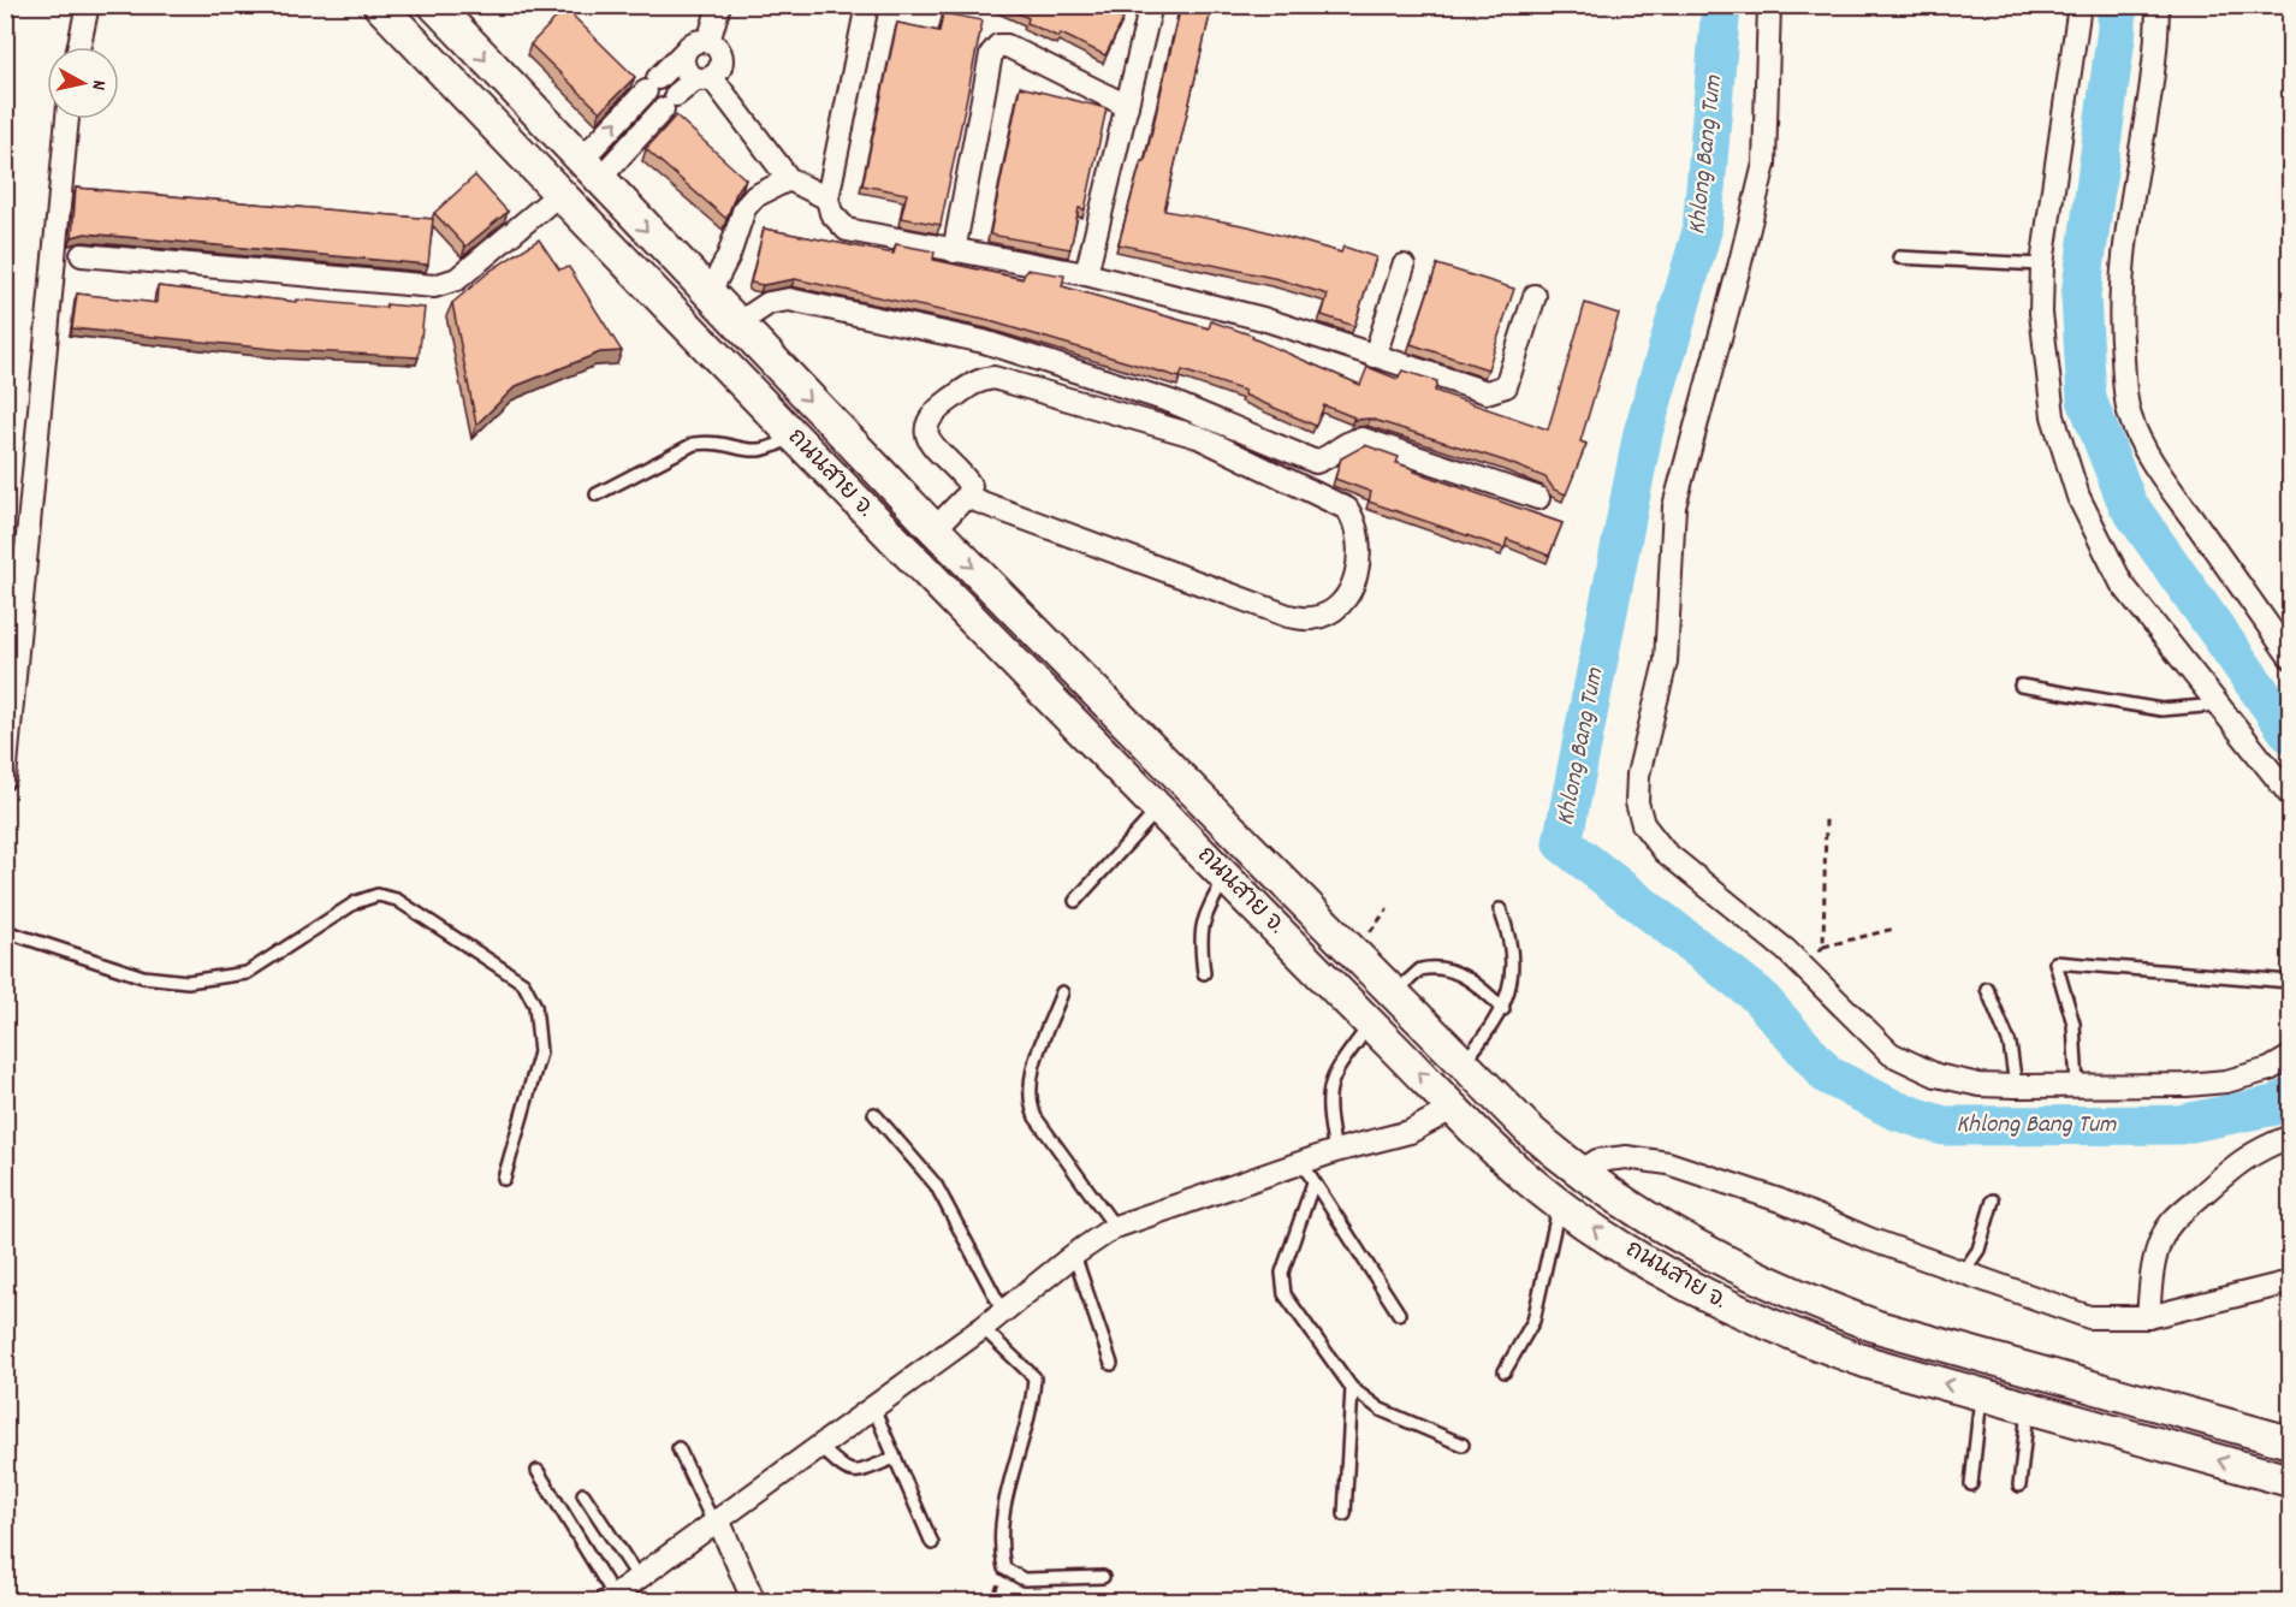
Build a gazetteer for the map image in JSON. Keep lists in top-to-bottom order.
{
  "streets": {
    "main road": ["ถนนสาย จ."]
  },
  "water": ["Khlong Bang Tum"],
  "north": "right"
}
